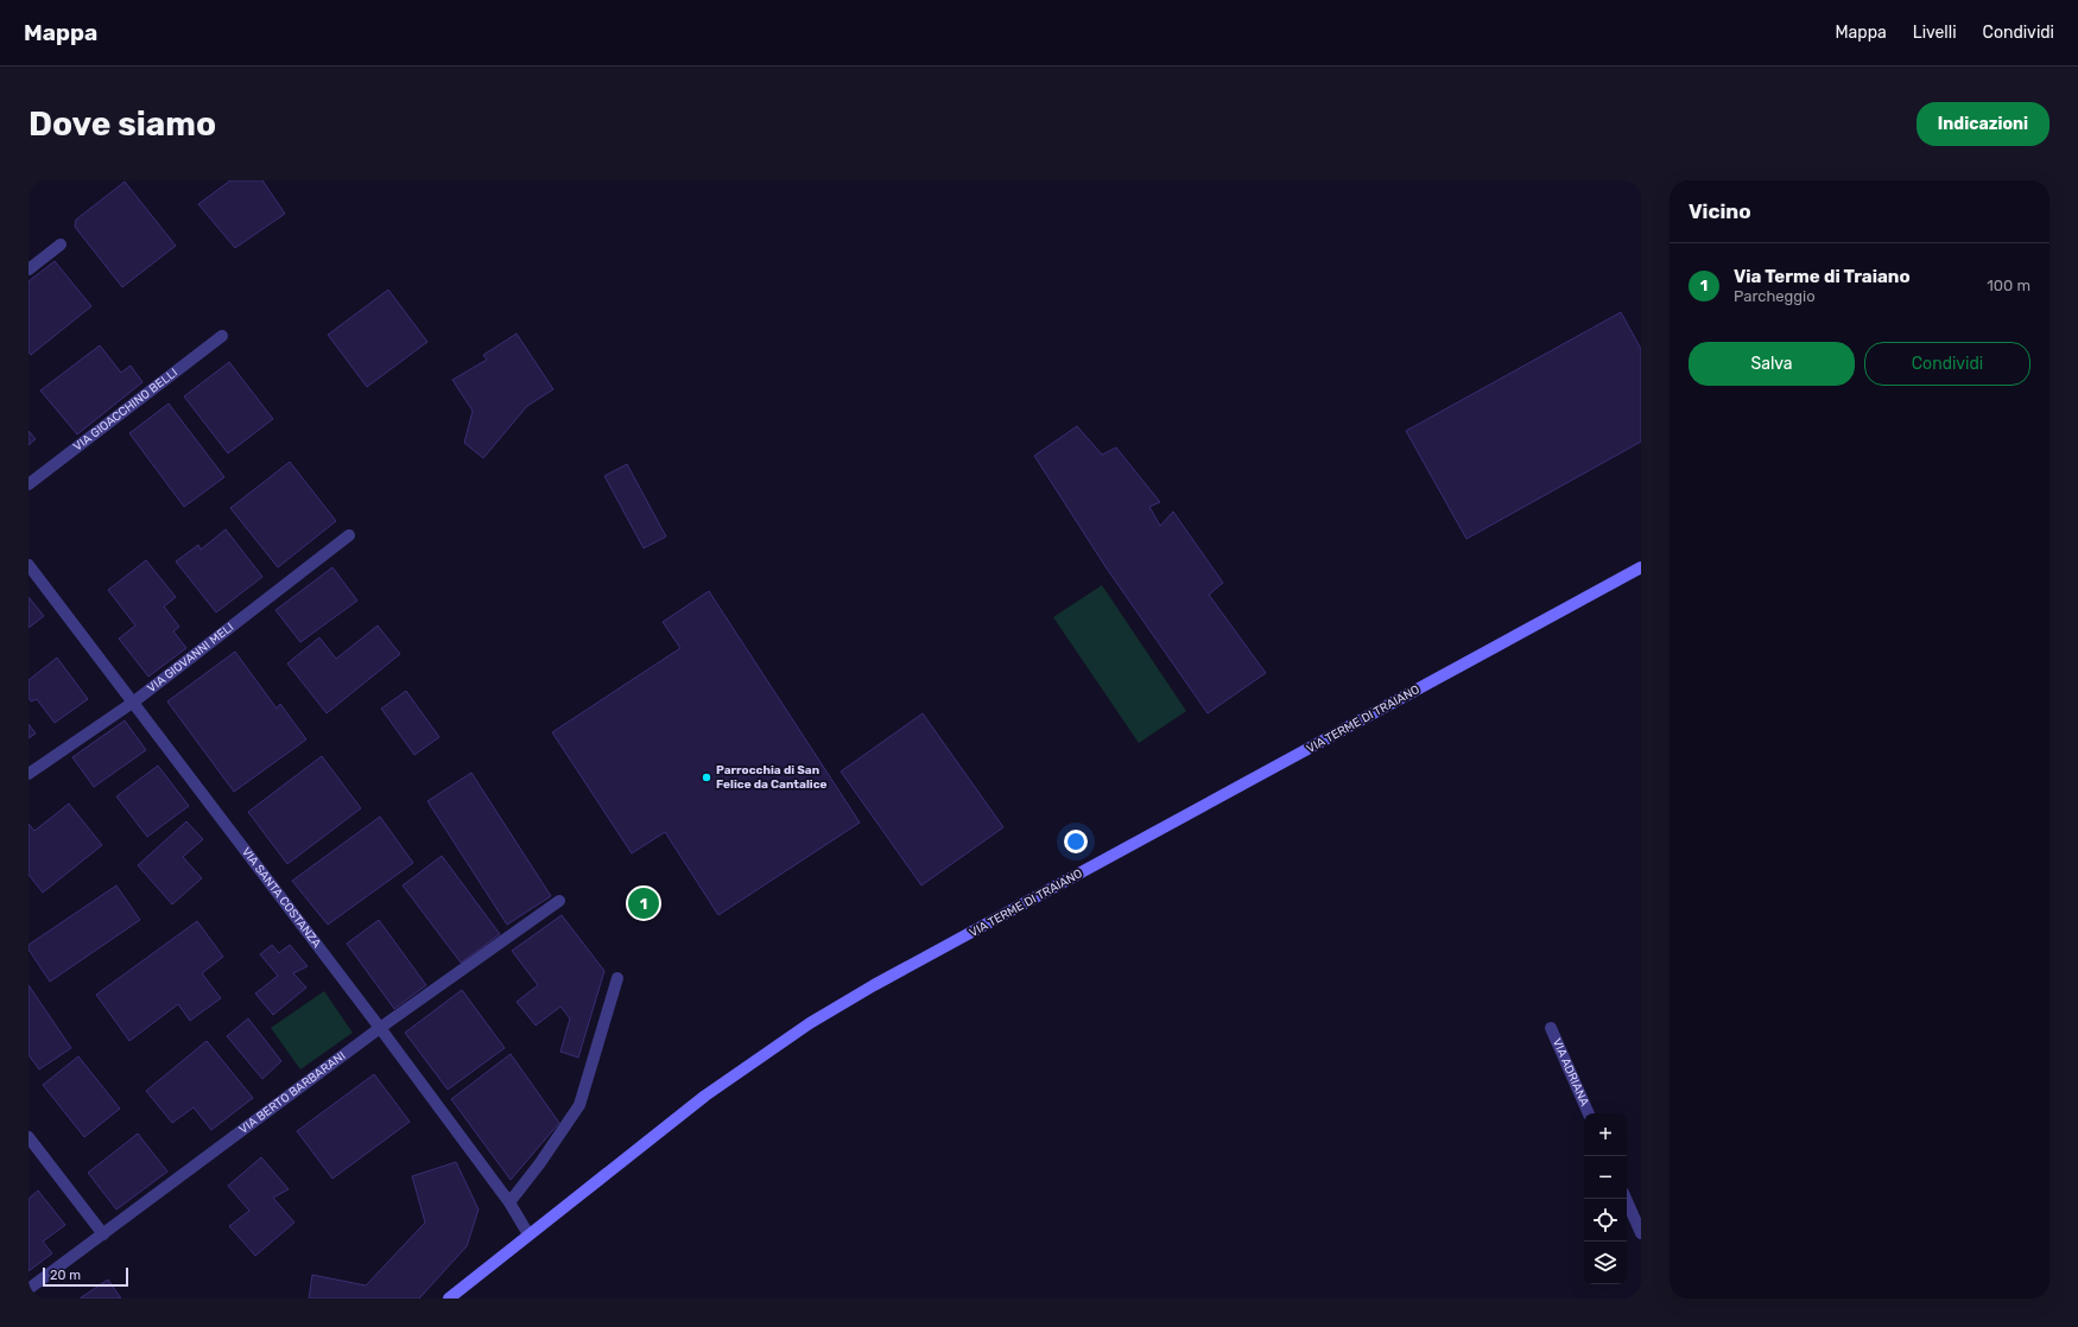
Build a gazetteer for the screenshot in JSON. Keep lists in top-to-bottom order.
{
  "streets": {
    "main road": ["VIA TERME DI TRAIANO"],
    "street": [
      "VIA GIOACCHINO BELLI",
      "VIA GIOVANNI MELI",
      "VIA SANTA COSTANZA",
      "VIA ADRIANA",
      "VIA BERTO BARBARANI"
    ]
  },
  "crossings": [
    ["VIA GIOVANNI MELI", "VIA SANTA COSTANZA"],
    ["VIA TERME DI TRAIANO", "VIA SANTA COSTANZA"],
    ["VIA SANTA COSTANZA", "VIA BERTO BARBARANI"]
  ],
  "places": ["Parrocchia di San Felice da Cantalice"],
  "scale_bar": "20 m",
  "page": {
    "header": "Mappa",
    "nav": ["Mappa", "Livelli", "Condividi"],
    "buttons": [
      "Indicazioni",
      ["Salva", "Condividi"]
    ],
    "title": "Dove siamo",
    "heading": "Vicino",
    "list": [
      {
        "mark": "1",
        "name": "Via Terme di Traiano",
        "note": "Parcheggio",
        "value": "100 m"
      }
    ],
    "pins": "1",
    "map_buttons": ["+", "−"],
    "scale": "20 m"
  }
}
